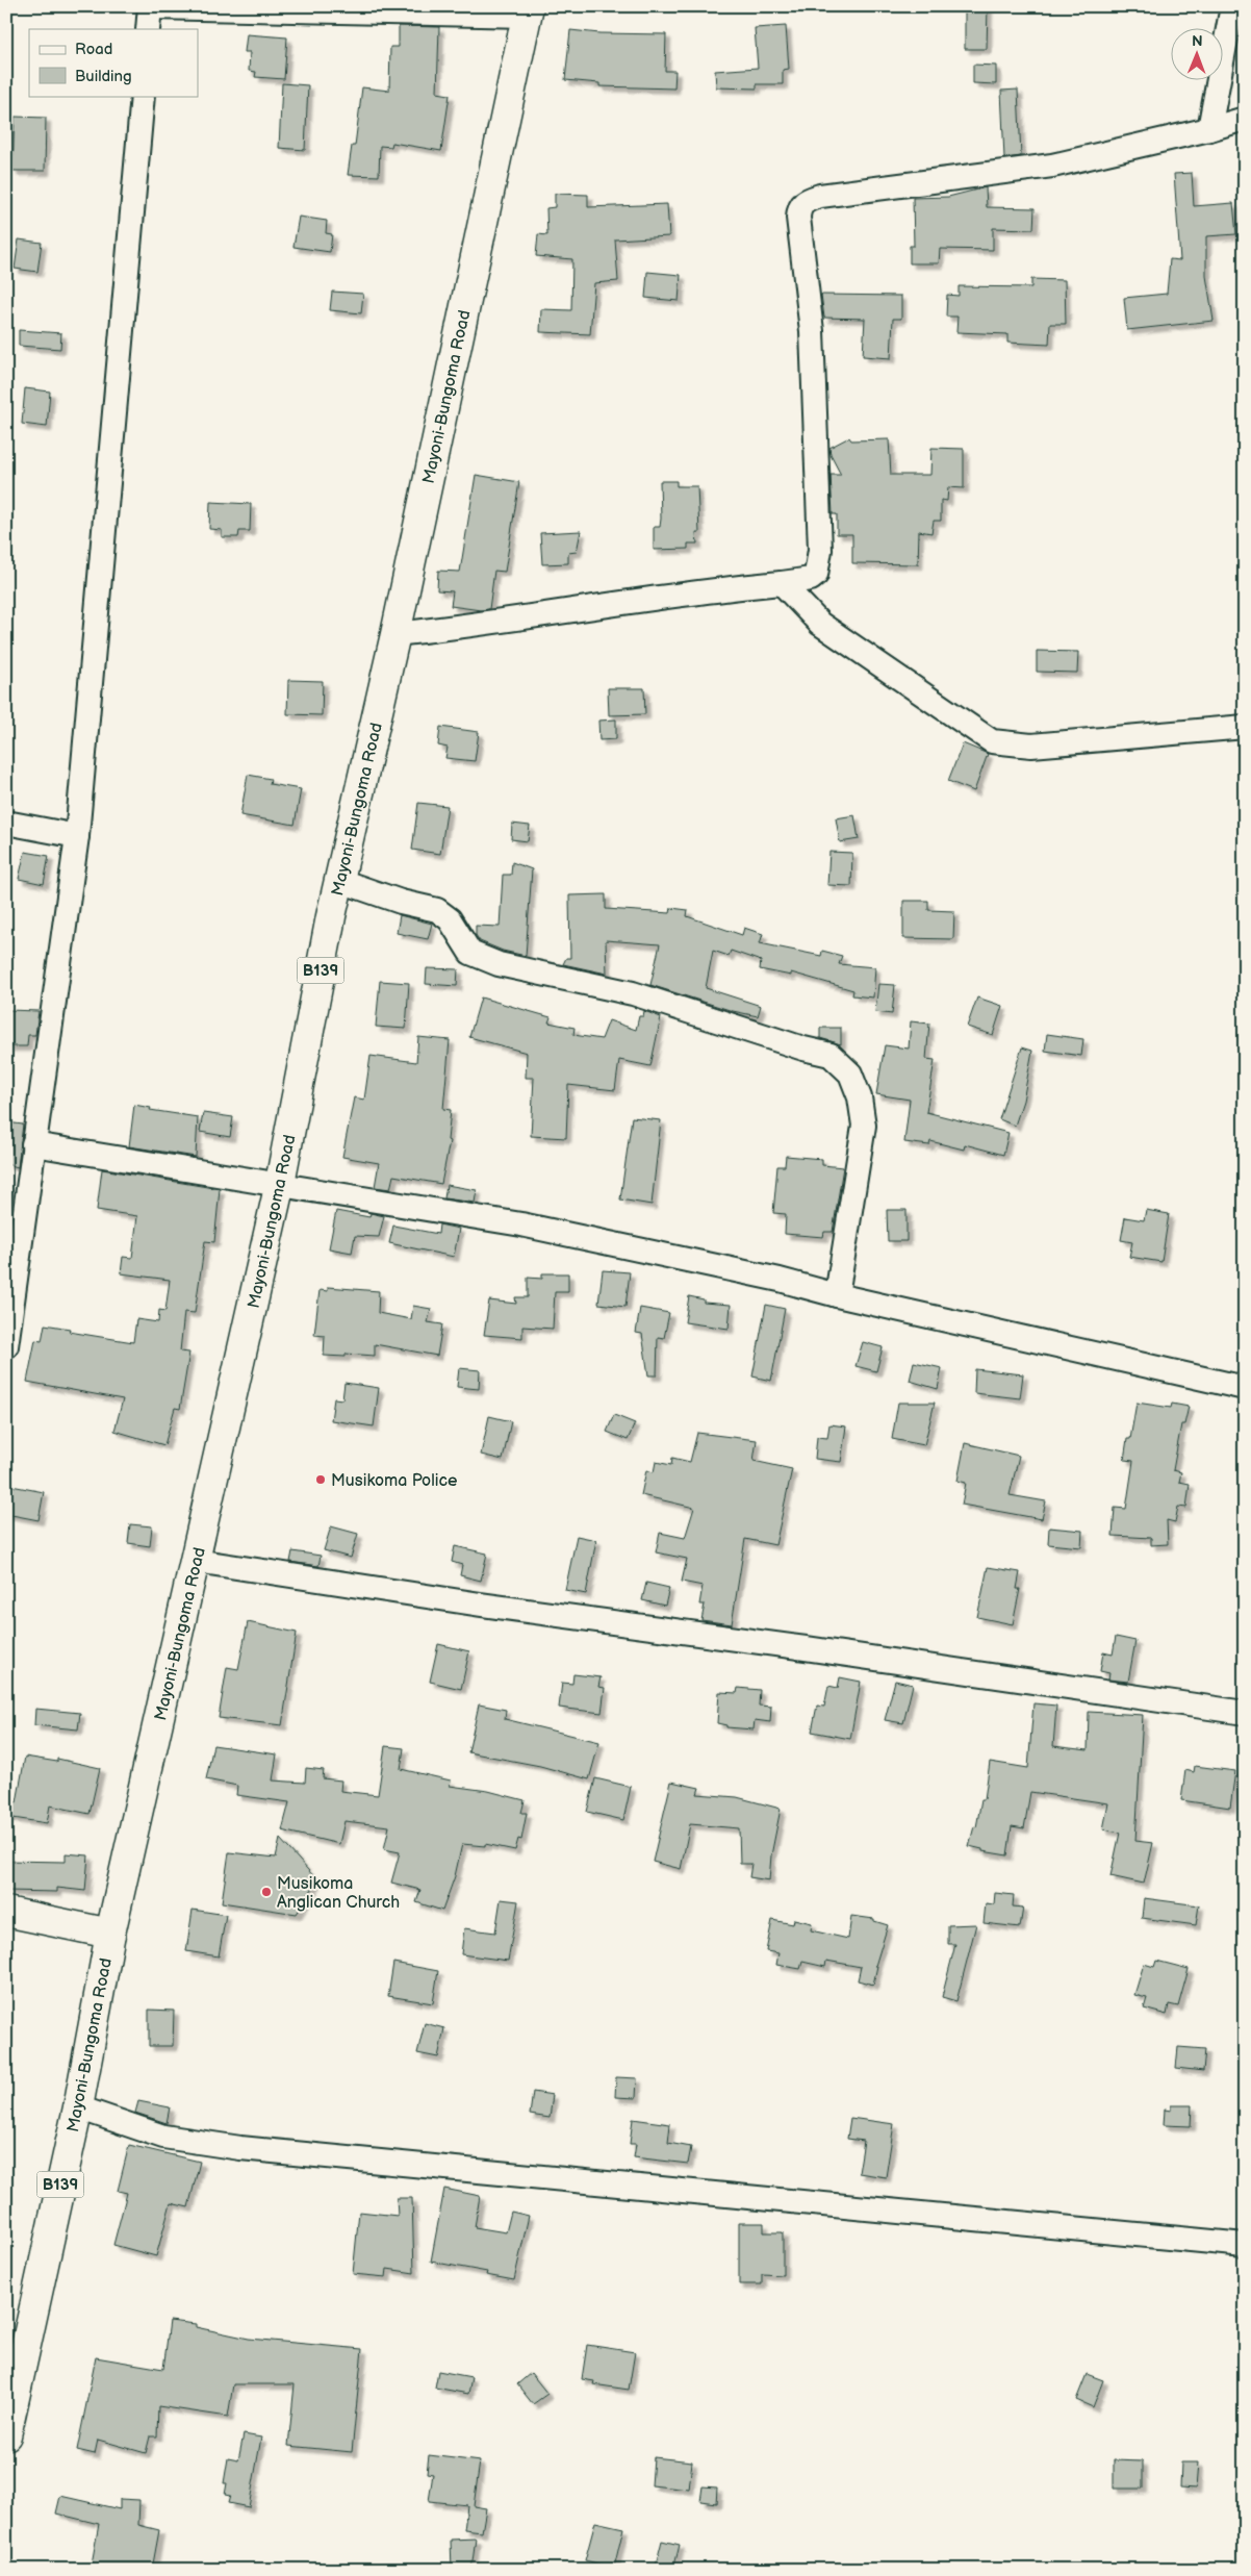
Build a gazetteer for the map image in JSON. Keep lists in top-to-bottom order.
{
  "streets": {
    "main road": ["Mayoni-Bungoma Road", "B139"]
  },
  "places": ["Musikoma Police", "Musikoma Anglican Church"],
  "legend": ["Road", "Building"],
  "north": "top"
}
